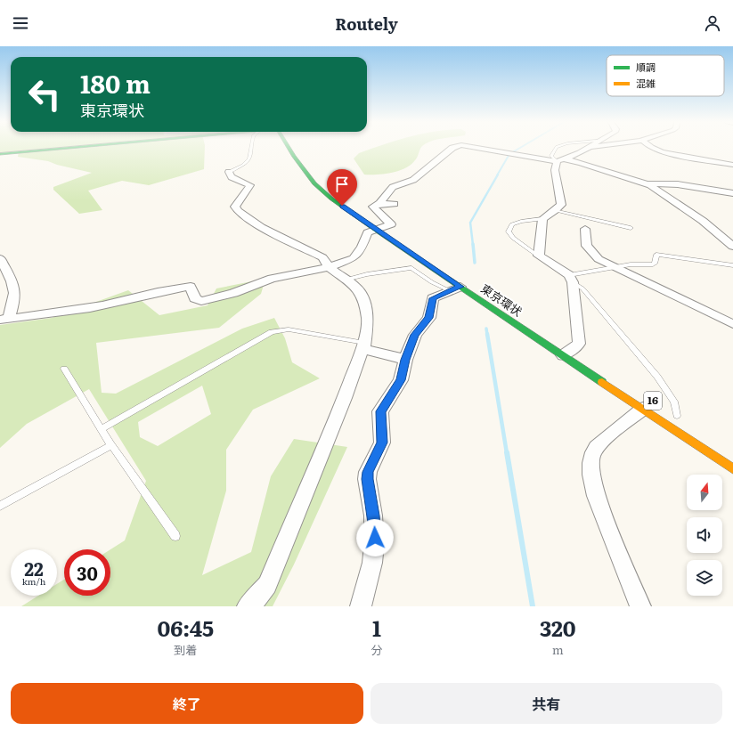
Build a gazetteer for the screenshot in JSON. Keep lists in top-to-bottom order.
{
  "streets": {
    "main road": ["東京環状", "16"]
  },
  "legend": ["順調", "混雑"],
  "north": "top",
  "page": {
    "header": "Routely",
    "turn": ["180 m", "東京環状"],
    "speed": "22 km/h",
    "limit": "30",
    "eta": [
      "06:45",
      "到着",
      "1",
      "分",
      "320",
      "m"
    ],
    "buttons": ["終了", "共有"]
  }
}
